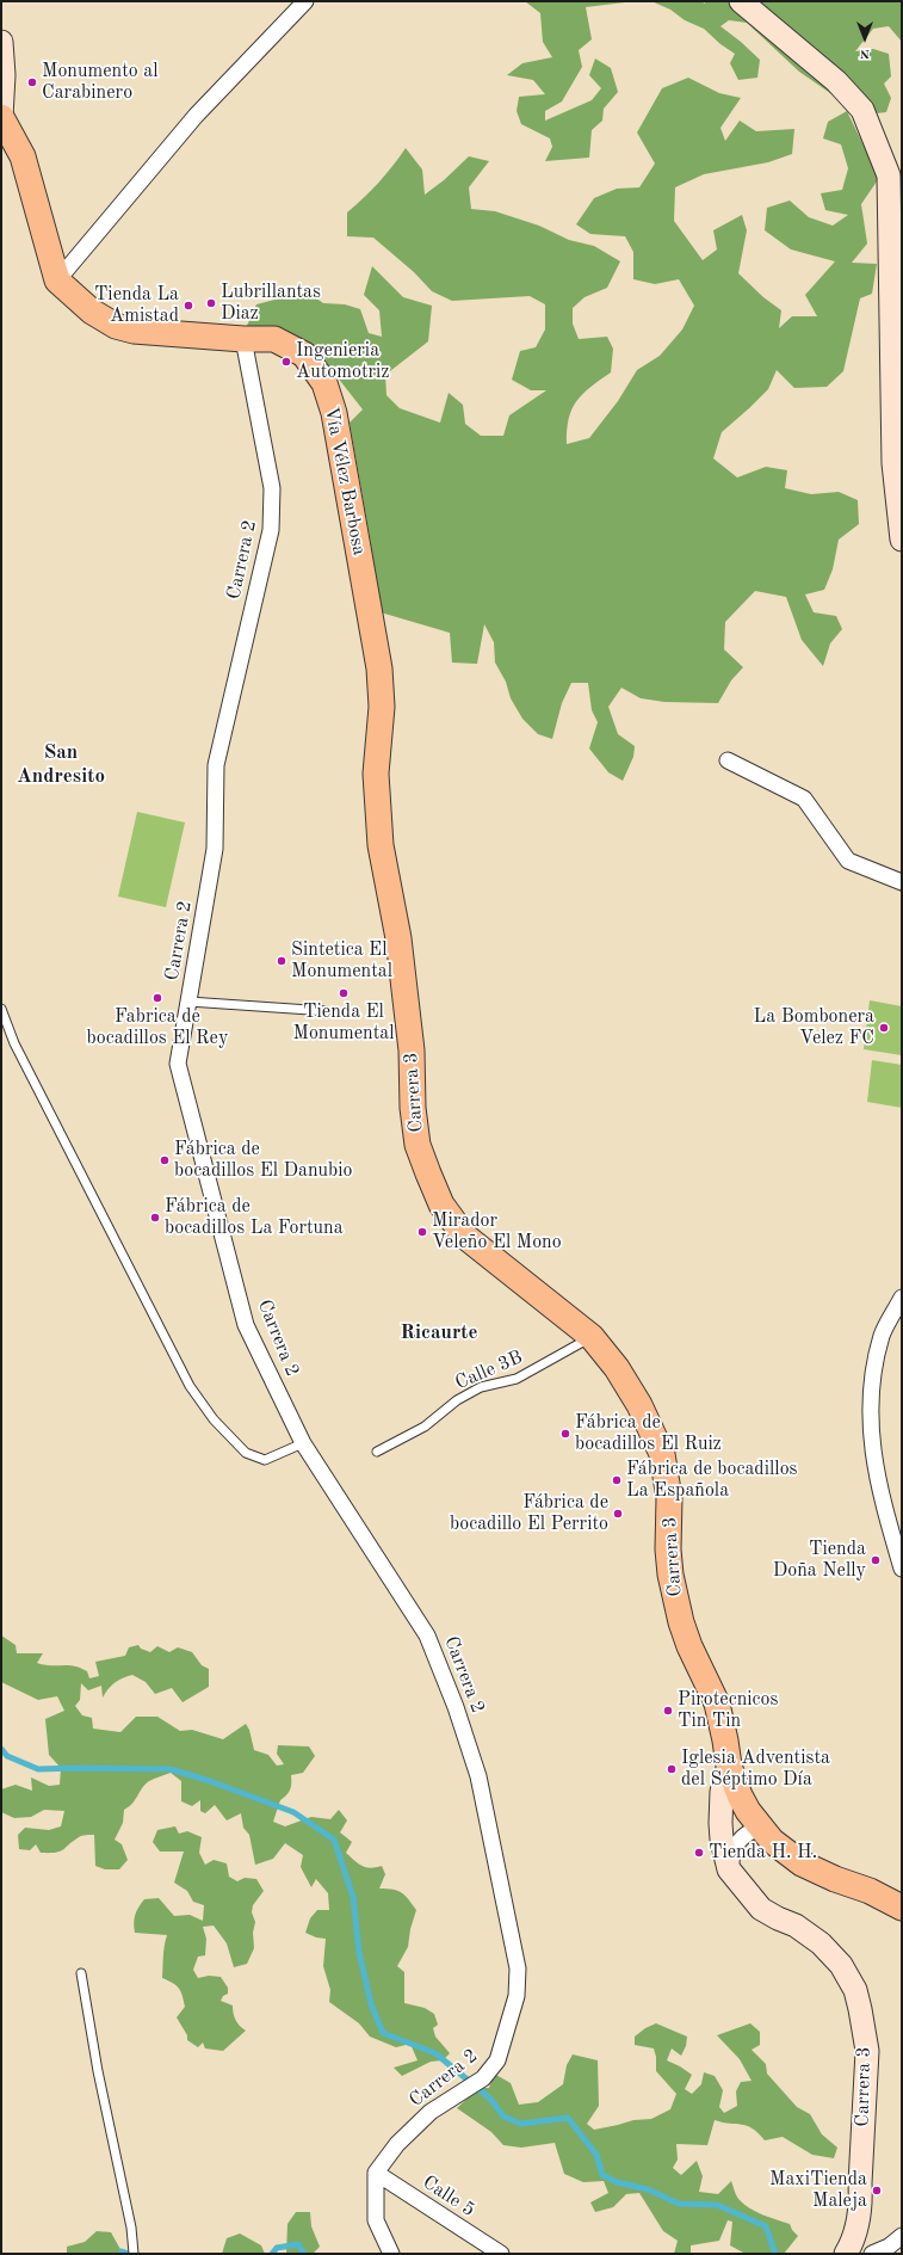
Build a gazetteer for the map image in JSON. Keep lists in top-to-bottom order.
{
  "streets": {
    "main road": ["Vía Vélez Barbosa", "Carrera 3"],
    "street": ["Carrera 2", "Calle 5"],
    "lane": ["Calle 3B"]
  },
  "crossings": [
    ["Vía Vélez Barbosa", "Carrera 2"],
    ["Vía Vélez Barbosa", "Carrera 3"],
    ["Carrera 2", "Calle 5"],
    ["Carrera 3", "Calle 3B"]
  ],
  "districts": ["San Andresito", "Ricaurte"],
  "places": [
    "Monumento al Carabinero",
    "Lubrillantas Diaz",
    "Tienda La Amistad",
    "Ingenieria Automotriz",
    "Sintetica El Monumental",
    "Tienda El Monumental",
    "Fabrica de bocadillos El Rey",
    "La Bombonera Velez FC",
    "Fábrica de bocadillos El Danubio",
    "Fábrica de bocadillos La Fortuna",
    "Mirador Veleño El Mono",
    "Fábrica de bocadillos El Ruiz",
    "Fábrica de bocadillos La Española",
    "Fábrica de bocadillo El Perrito",
    "Tienda Doña Nelly",
    "Pirotecnicos Tin Tin",
    "Iglesia Adventista del Séptimo Día",
    "Tienda H. H.",
    "MaxiTienda Maleja"
  ],
  "north": "bottom"
}
